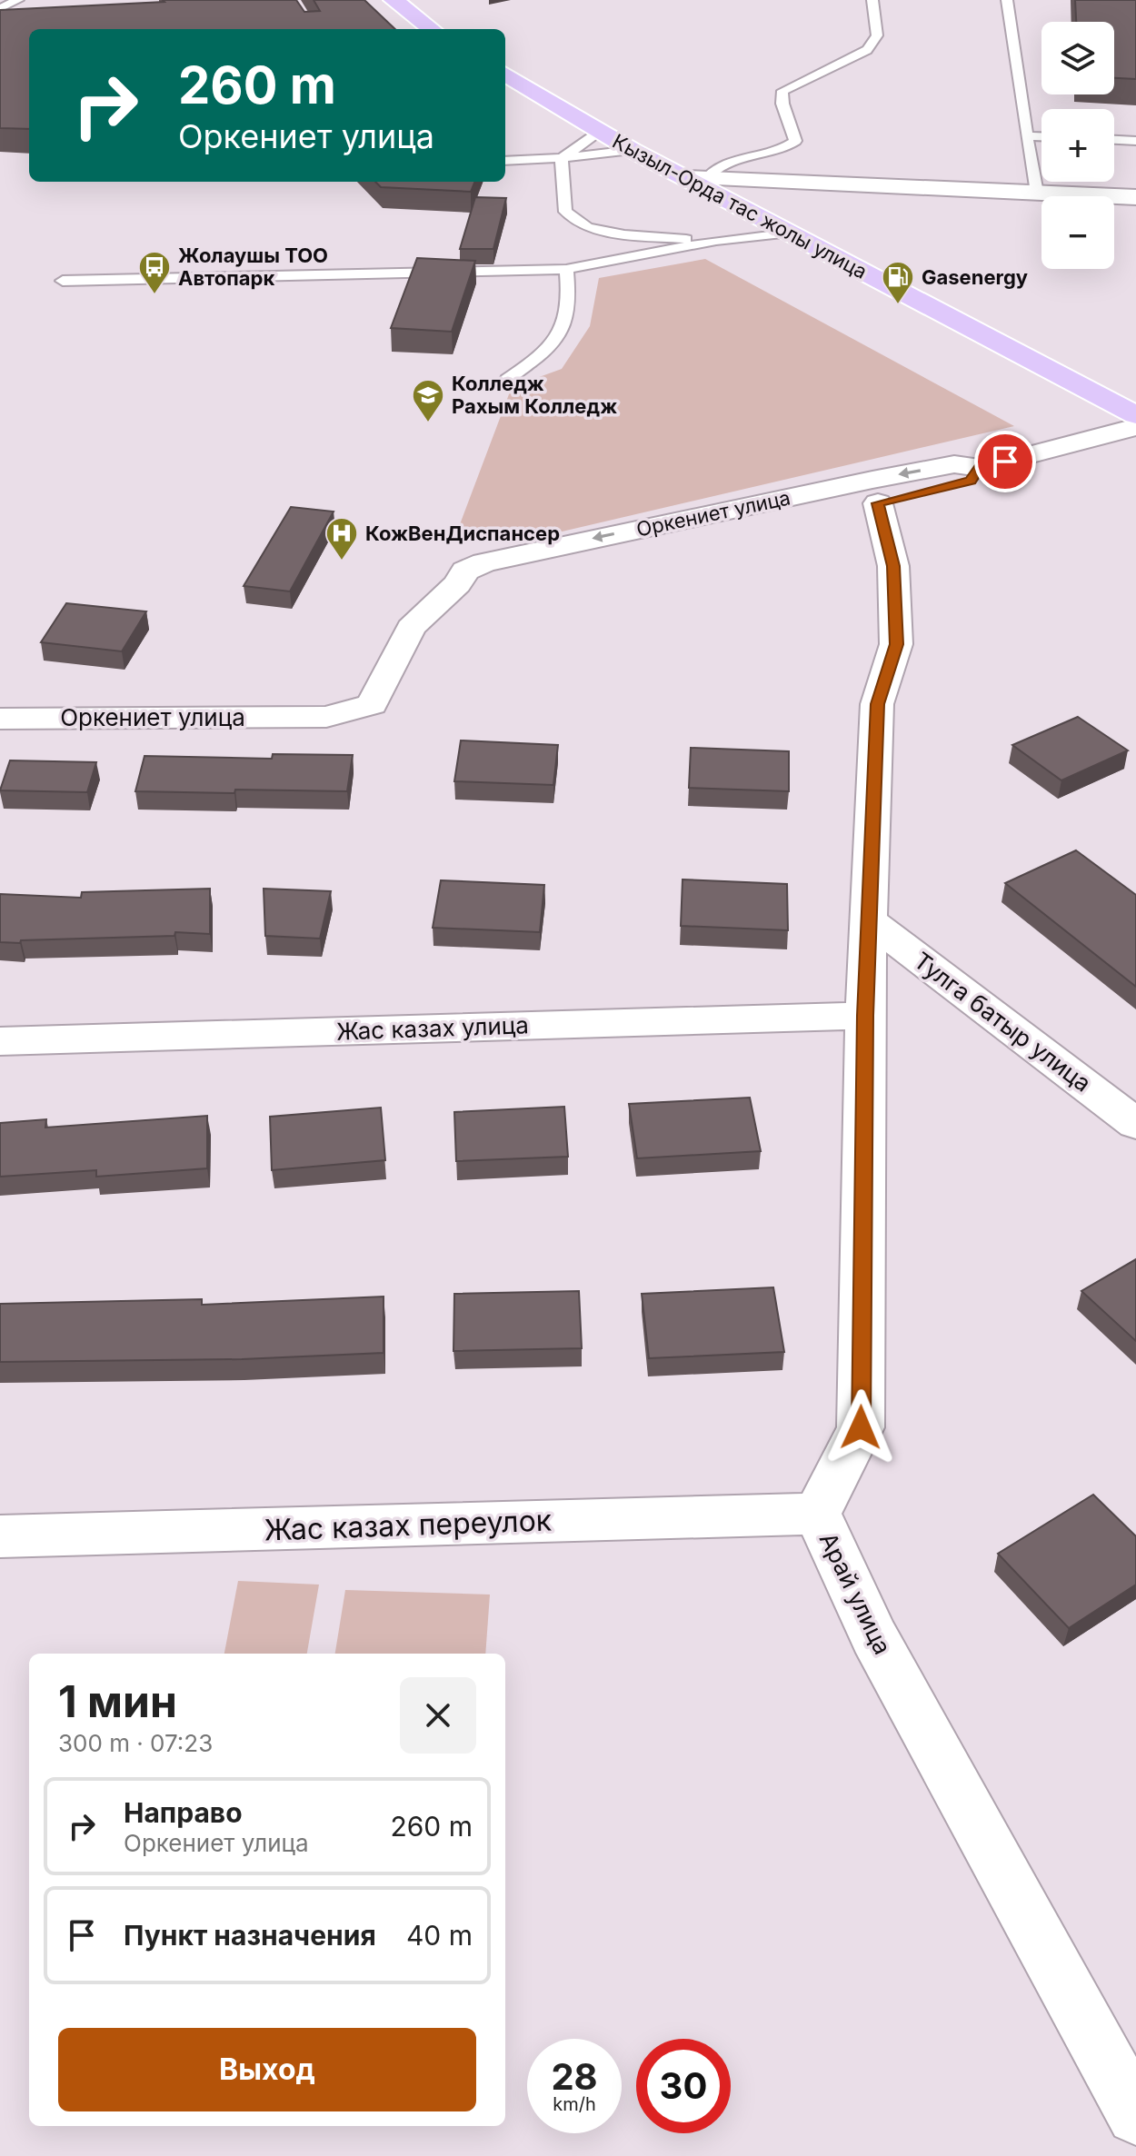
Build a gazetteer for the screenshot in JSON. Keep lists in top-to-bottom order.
{
  "streets": {
    "main road": ["Кызыл-Орда тас жолы улица"],
    "street": [
      "Оркениет улица",
      "Тулга батыр улица",
      "Жас казах улица",
      "Жас казах переулок",
      "Арай улица"
    ]
  },
  "crossings": [
    ["Оркениет улица", "Арай улица"],
    ["Тулга батыр улица", "Арай улица"],
    ["Жас казах улица", "Арай улица"],
    ["Жас казах переулок", "Арай улица"]
  ],
  "places": {
    "bus stop": ["Жолаушы ТОО Автопарк"],
    "fuel station": ["Gasenergy"],
    "school or university": ["Колледж Рахым Колледж"],
    "hospital": ["КожВенДиспансер"]
  },
  "page": {
    "map_buttons": ["+", "−"],
    "turn": ["260 m", "Оркениет улица"],
    "heading": ["1 мин", "300 m · 07:23"],
    "list": [
      {
        "name": "Направо",
        "note": "Оркениет улица",
        "value": "260 m"
      },
      {
        "name": "Пункт назначения",
        "value": "40 m"
      }
    ],
    "buttons": "Выход",
    "speed": "28 km/h",
    "limit": "30"
  }
}
